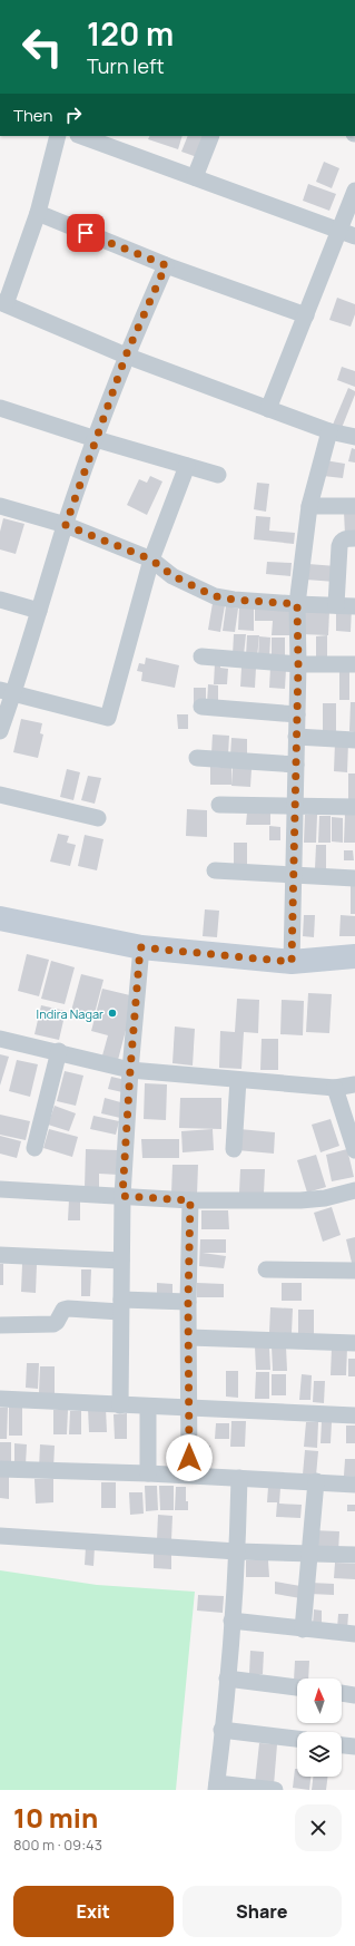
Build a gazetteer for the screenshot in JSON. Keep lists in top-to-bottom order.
{
  "places": ["Indira Nagar"],
  "north": "top",
  "page": {
    "turn": ["120 m", "Turn left"],
    "then": "Then",
    "heading": ["10 min", "800 m · 09:43"],
    "buttons": ["Exit", "Share"]
  }
}
